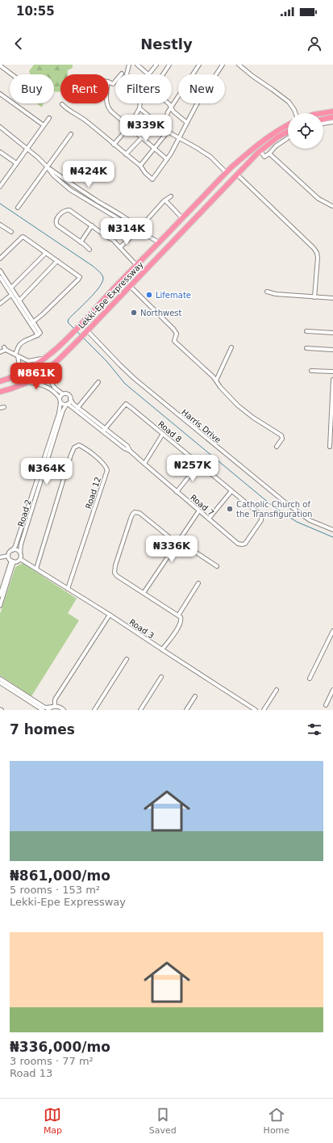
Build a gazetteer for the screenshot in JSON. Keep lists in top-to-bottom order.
{
  "streets": {
    "highway": ["Lekki-Epe Expressway"],
    "street": [
      "Harris Drive",
      "Road 8",
      "Road 12",
      "Road 7",
      "Road 2",
      "Road 3"
    ]
  },
  "crossings": [
    ["Lekki-Epe Expressway", "Harris Drive"],
    ["Road 8", "Road 7"],
    ["Road 12", "Road 3"],
    ["Road 7", "Road 2"],
    ["Road 2", "Road 3"]
  ],
  "places": ["Lifemate", "Northwest", "Catholic Church of the Transfiguration"],
  "page": {
    "status": "10:55",
    "header": "Nestly",
    "chip": [
      "Buy",
      "Rent",
      "Filters",
      "New"
    ],
    "price": [
      "₦339K",
      "₦424K",
      "₦314K",
      "₦861K",
      "₦257K",
      "₦364K",
      "₦336K"
    ],
    "heading": "7 homes",
    "list": [
      {
        "name": "₦861,000/mo",
        "note": "5 rooms · 153 m² · Lekki-Epe Expressway"
      },
      {
        "name": "₦336,000/mo",
        "note": "3 rooms · 77 m² · Road 13"
      }
    ],
    "tabs": ["Map", "Saved", "Home"]
  }
}
